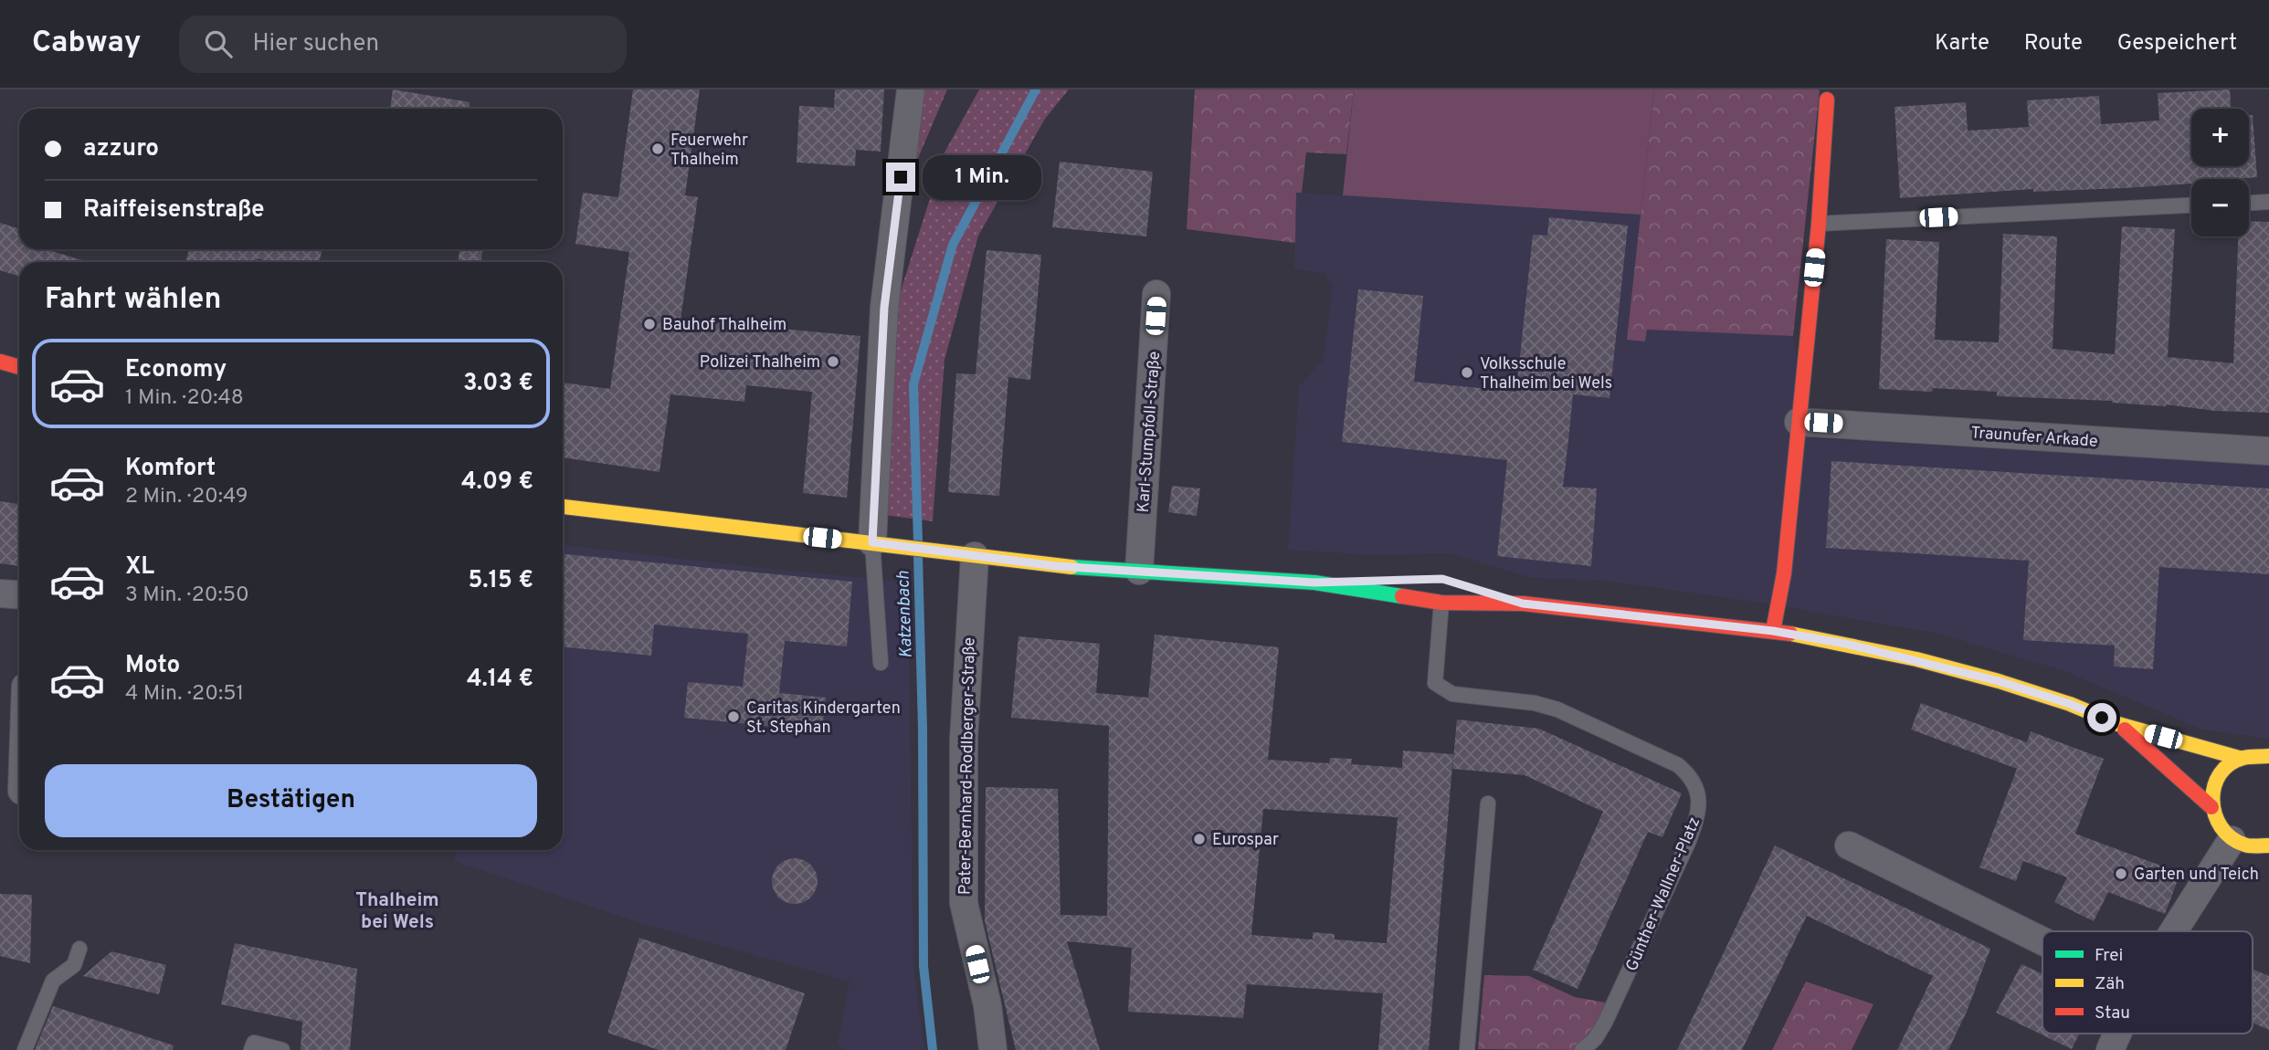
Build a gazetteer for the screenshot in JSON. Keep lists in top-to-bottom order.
{
  "streets": {
    "street": ["Karl-Stumpfoll-Straße", "Traunufer Arkade", "Pater-Bernhard-Rodlberger-Straße"],
    "lane": ["Günther-Wallner-Platz"]
  },
  "districts": ["Thalheim bei Wels"],
  "water": ["Katzenbach"],
  "places": [
    "Feuerwehr Thalheim",
    "Bauhof Thalheim",
    "Polizei Thalheim",
    "Volksschule Thalheim bei Wels",
    "Caritas Kindergarten St. Stephan",
    "Eurospar",
    "Garten und Teich"
  ],
  "legend": ["Frei", "Zäh", "Stau"],
  "page": {
    "header": "Cabway",
    "search": "Hier suchen",
    "nav": ["Karte", "Route", "Gespeichert"],
    "map_buttons": ["+", "−"],
    "banner": ["azzuro", "Raiffeisenstraße"],
    "bubble": "1 Min.",
    "heading": "Fahrt wählen",
    "list": [
      {
        "name": "Economy",
        "note": "1 Min. · 20:48",
        "value": "3.03 €"
      },
      {
        "name": "Komfort",
        "note": "2 Min. · 20:49",
        "value": "4.09 €"
      },
      {
        "name": "XL",
        "note": "3 Min. · 20:50",
        "value": "5.15 €"
      },
      {
        "name": "Moto",
        "note": "4 Min. · 20:51",
        "value": "4.14 €"
      }
    ],
    "buttons": "Bestätigen"
  }
}
